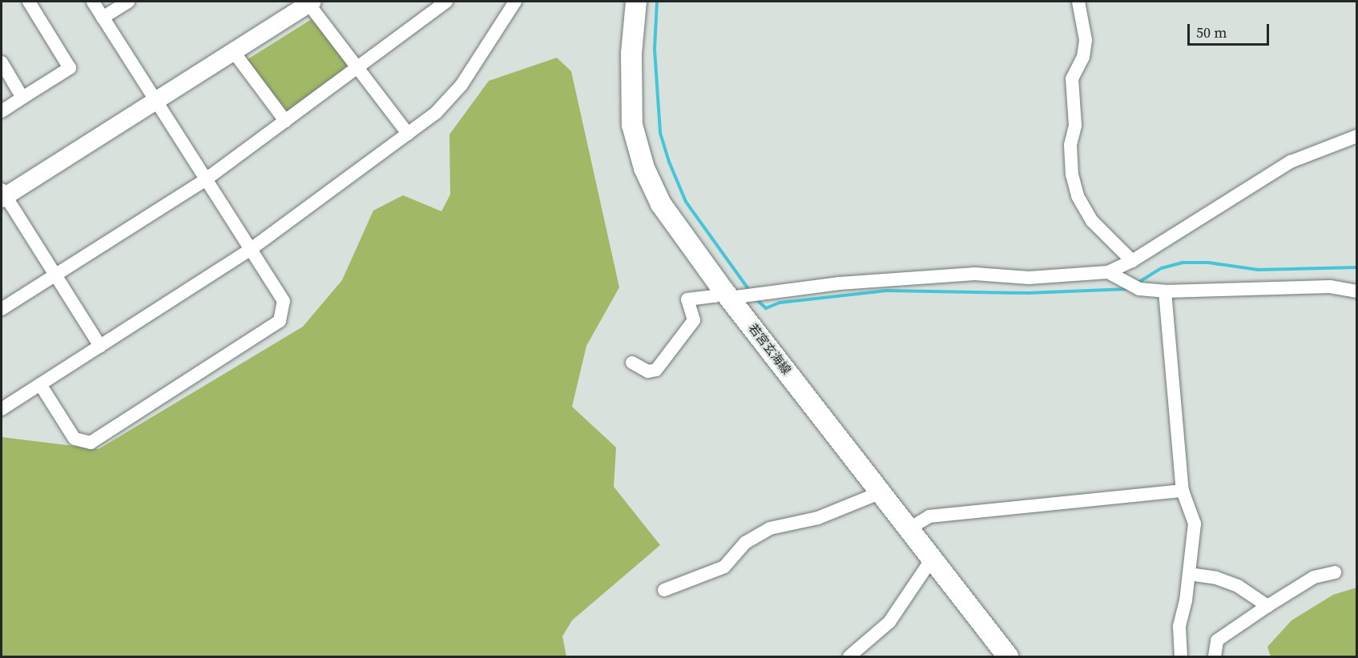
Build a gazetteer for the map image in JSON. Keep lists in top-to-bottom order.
{
  "streets": {
    "main road": ["若宮玄海線"]
  },
  "scale_bar": "50 m"
}
